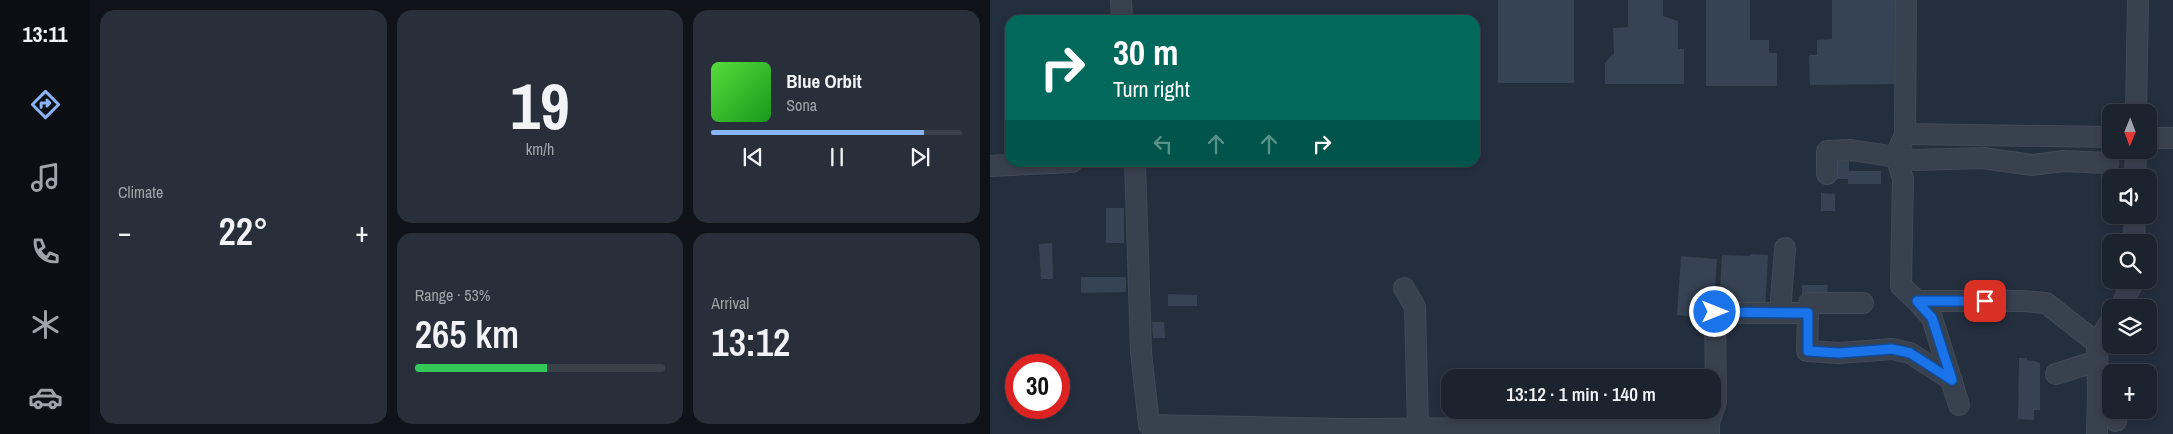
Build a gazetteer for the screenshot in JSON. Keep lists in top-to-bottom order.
{
  "north": "bottom",
  "page": {
    "tabs": "13:11",
    "tile": [
      "Climate",
      ["19", "km/h"],
      ["Range · 53%", "265 km"],
      ["Arrival", "13:12"]
    ],
    "turn": ["30 m", "Turn right"],
    "song": ["Blue Orbit", "Sona"],
    "map_buttons": "+",
    "heat": ["−", "22°", "+"],
    "limit": "30",
    "trip": "13:12 · 1 min · 140 m"
  }
}
